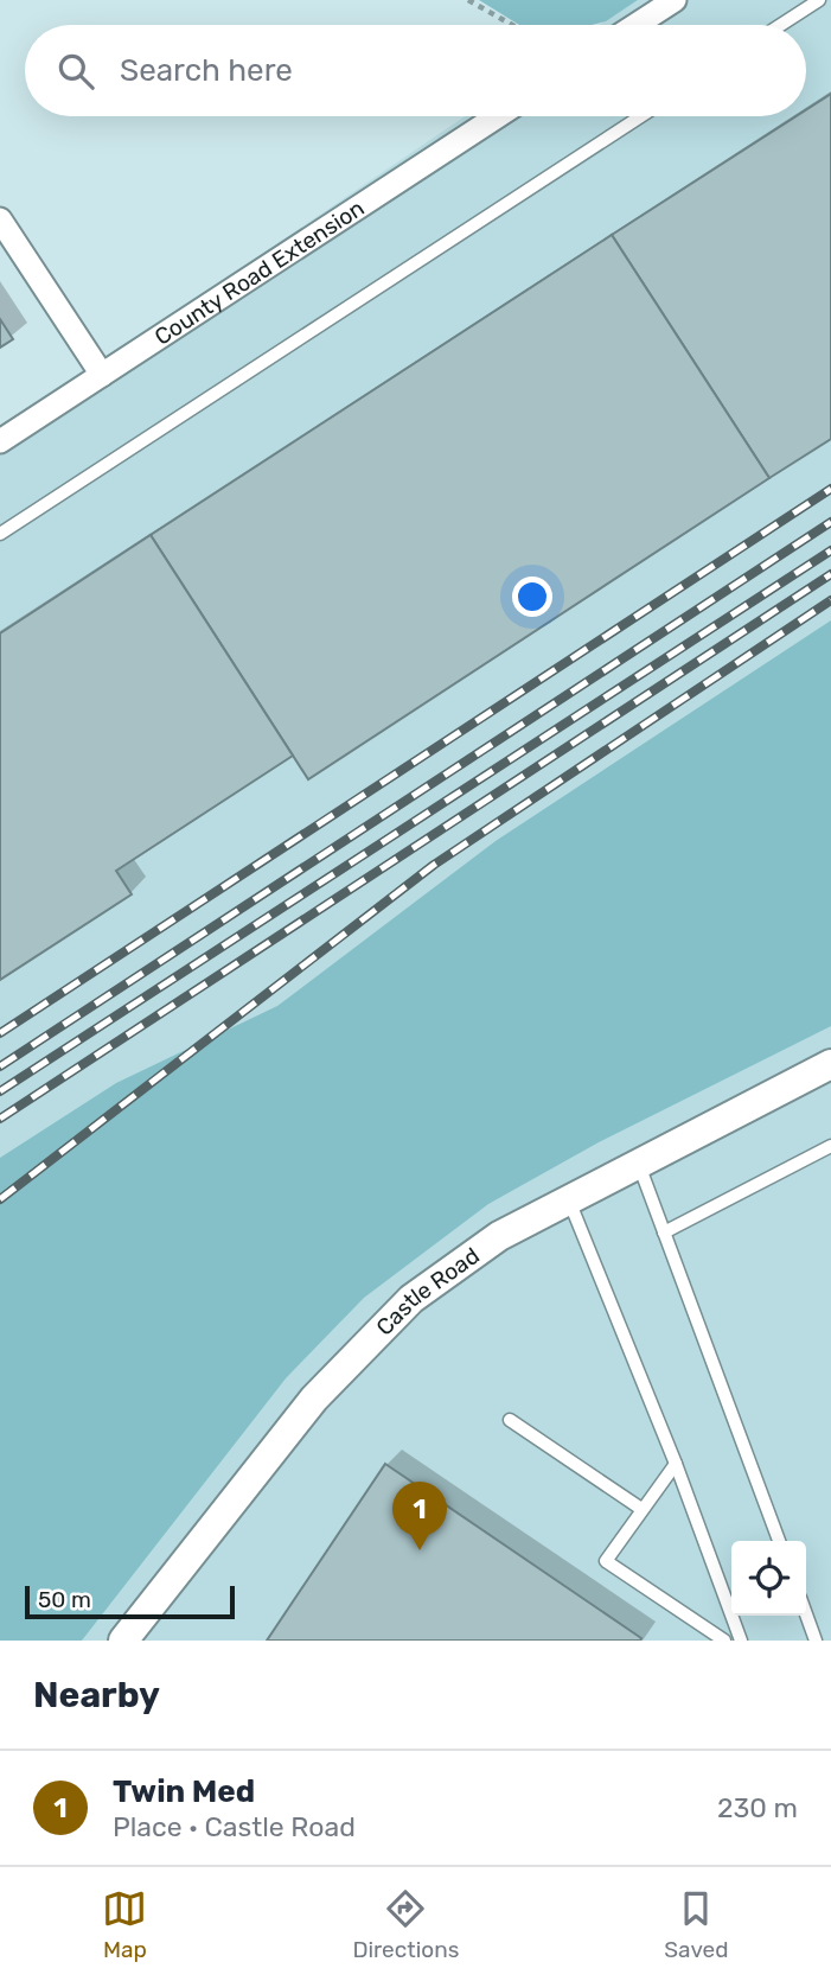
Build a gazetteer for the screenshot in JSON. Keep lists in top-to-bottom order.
{
  "streets": {
    "street": ["County Road Extension", "Castle Road"]
  },
  "scale_bar": "50 m",
  "page": {
    "search": "Search here",
    "pins": "1",
    "scale": "50 m",
    "heading": "Nearby",
    "list": [
      {
        "mark": "1",
        "name": "Twin Med",
        "note": "Place · Castle Road",
        "value": "230 m"
      }
    ],
    "nav": ["Map", "Directions", "Saved"]
  }
}
